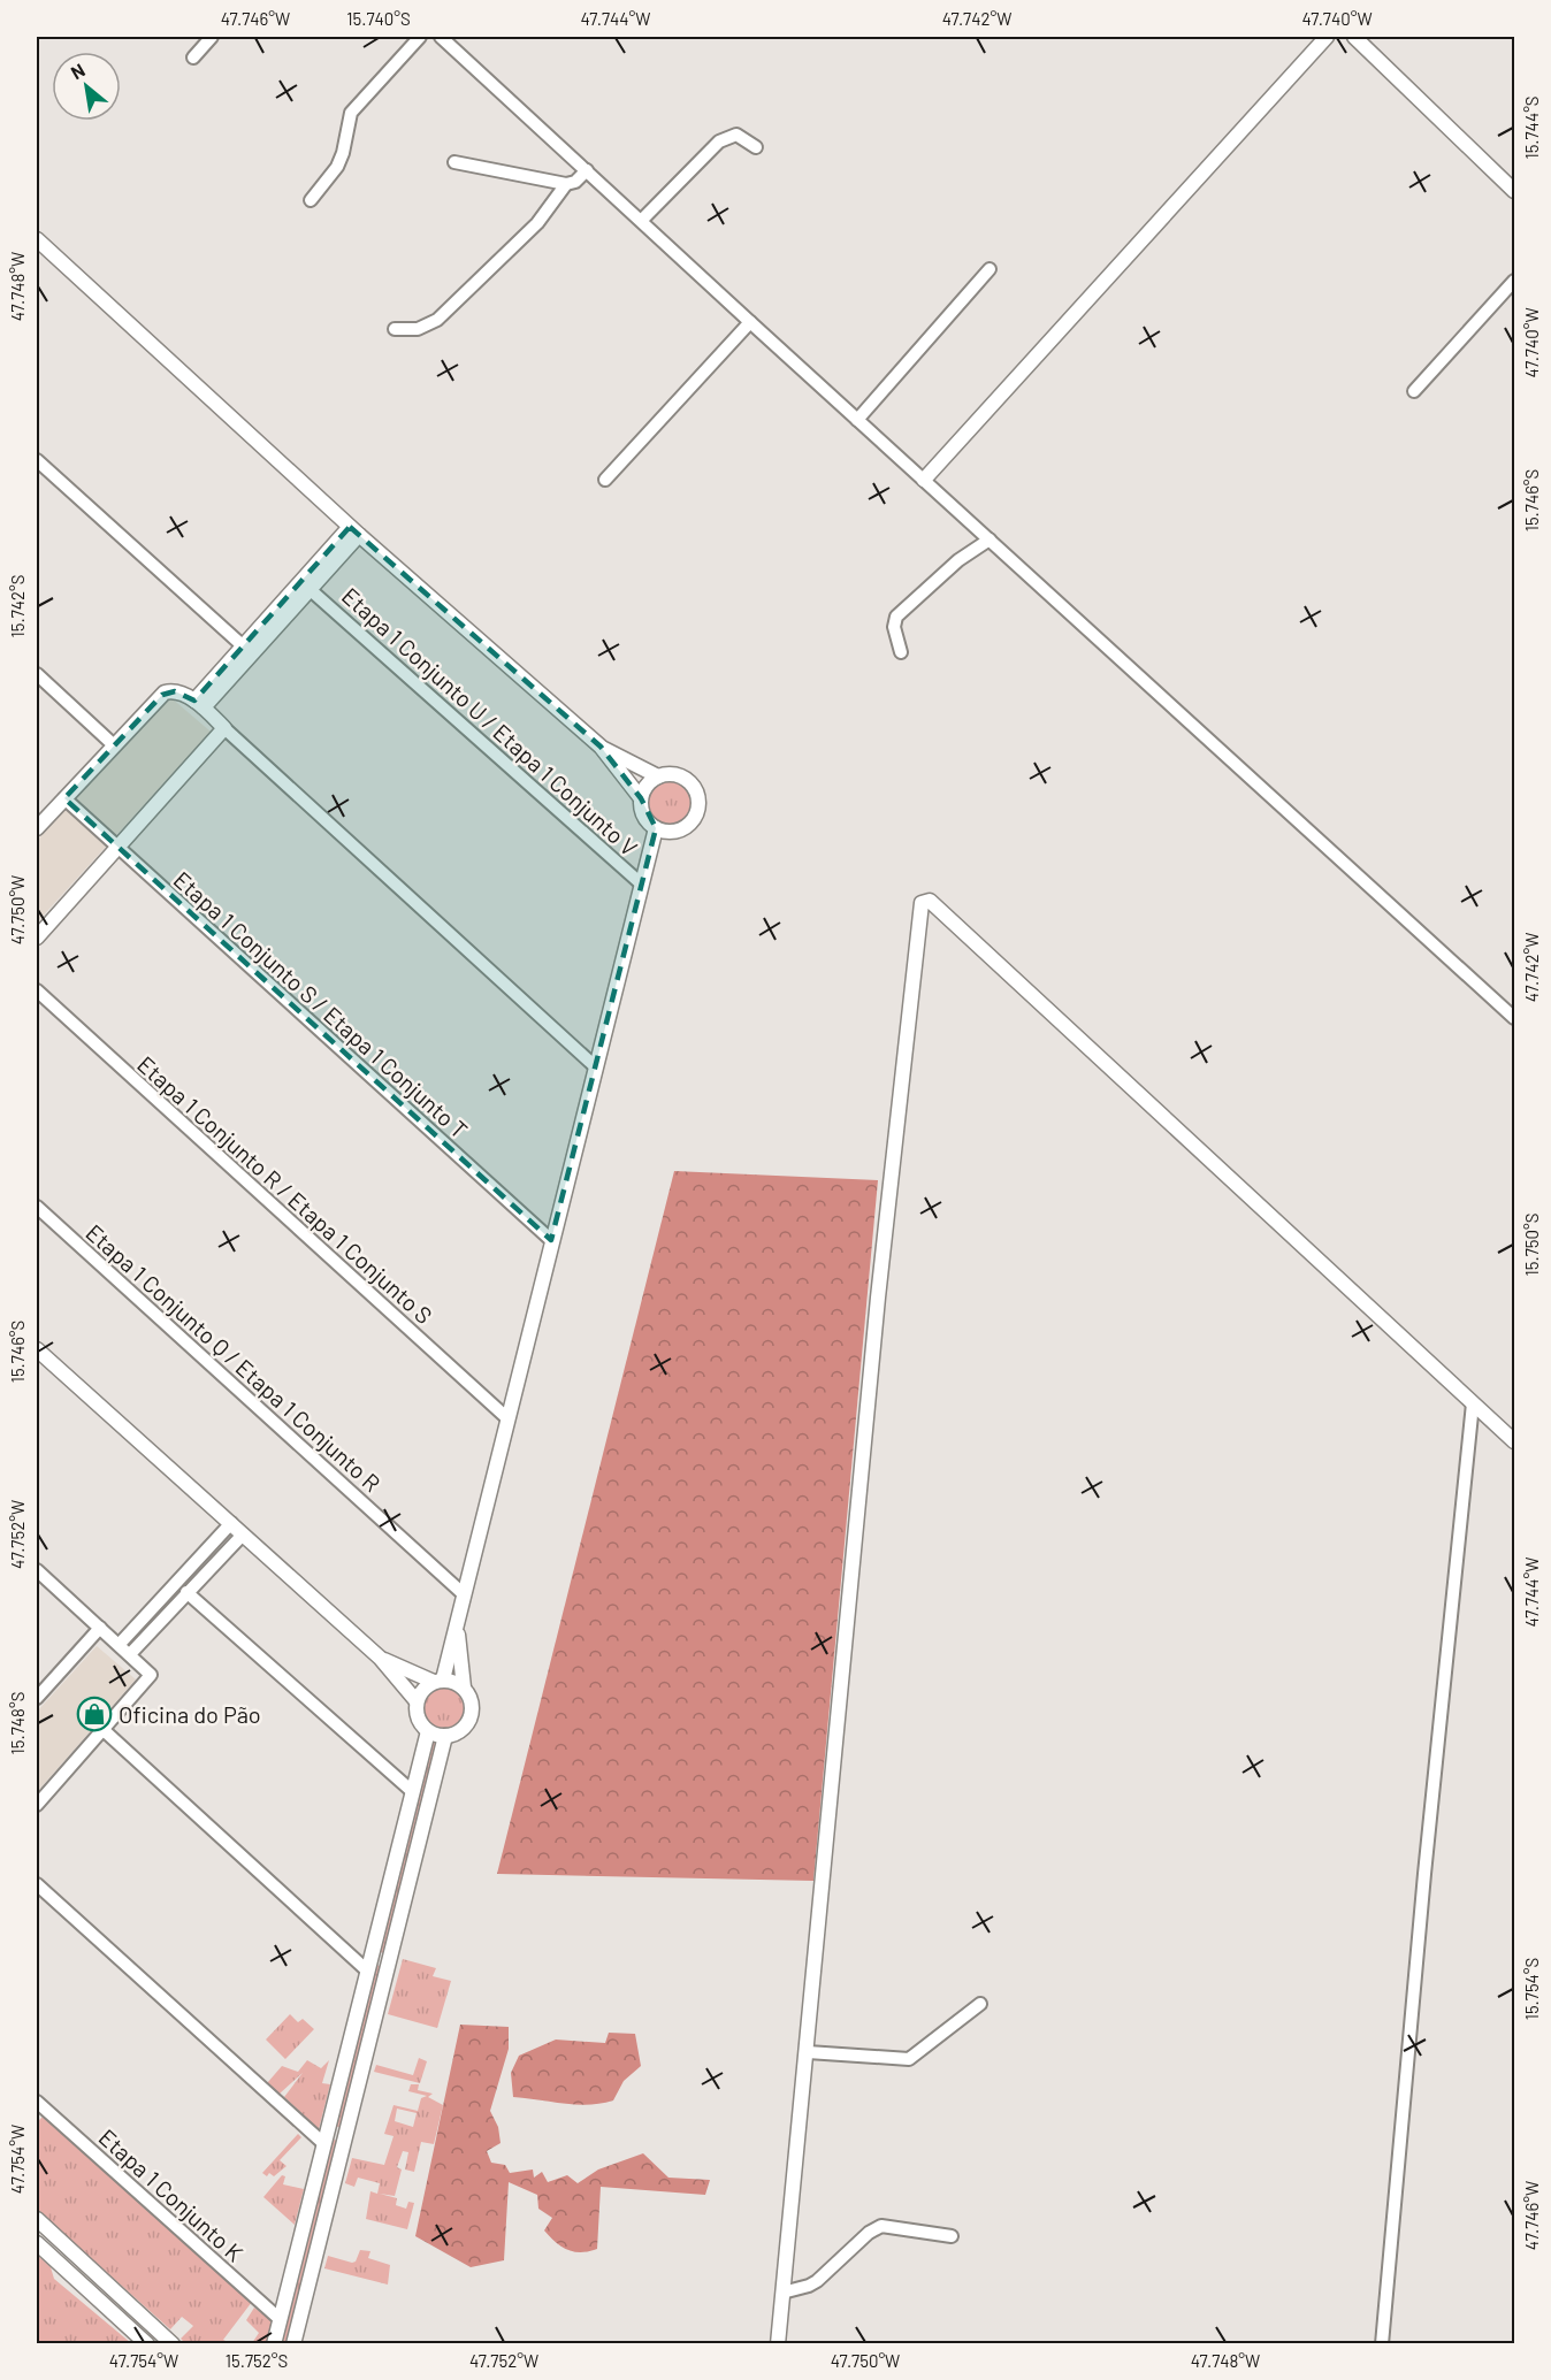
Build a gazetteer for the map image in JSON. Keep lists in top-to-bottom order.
{
  "streets": {
    "street": [
      "Etapa 1 Conjunto U / Etapa 1 Conjunto V",
      "Etapa 1 Conjunto S / Etapa 1 Conjunto T",
      "Etapa 1 Conjunto R / Etapa 1 Conjunto S",
      "Etapa 1 Conjunto Q / Etapa 1 Conjunto R",
      "Etapa 1 Conjunto K"
    ]
  },
  "places": {
    "shop": ["Oficina do Pão"]
  },
  "north": "top left",
  "coordinates": [
    "47.746°W",
    "15.740°S",
    "47.744°W",
    "47.742°W",
    "47.740°W",
    "15.744°S",
    "47.748°W",
    "15.746°S",
    "15.742°S",
    "47.750°W",
    "15.750°S",
    "47.752°W",
    "15.748°S",
    "15.754°S",
    "47.754°W",
    "15.752°S"
  ]
}
